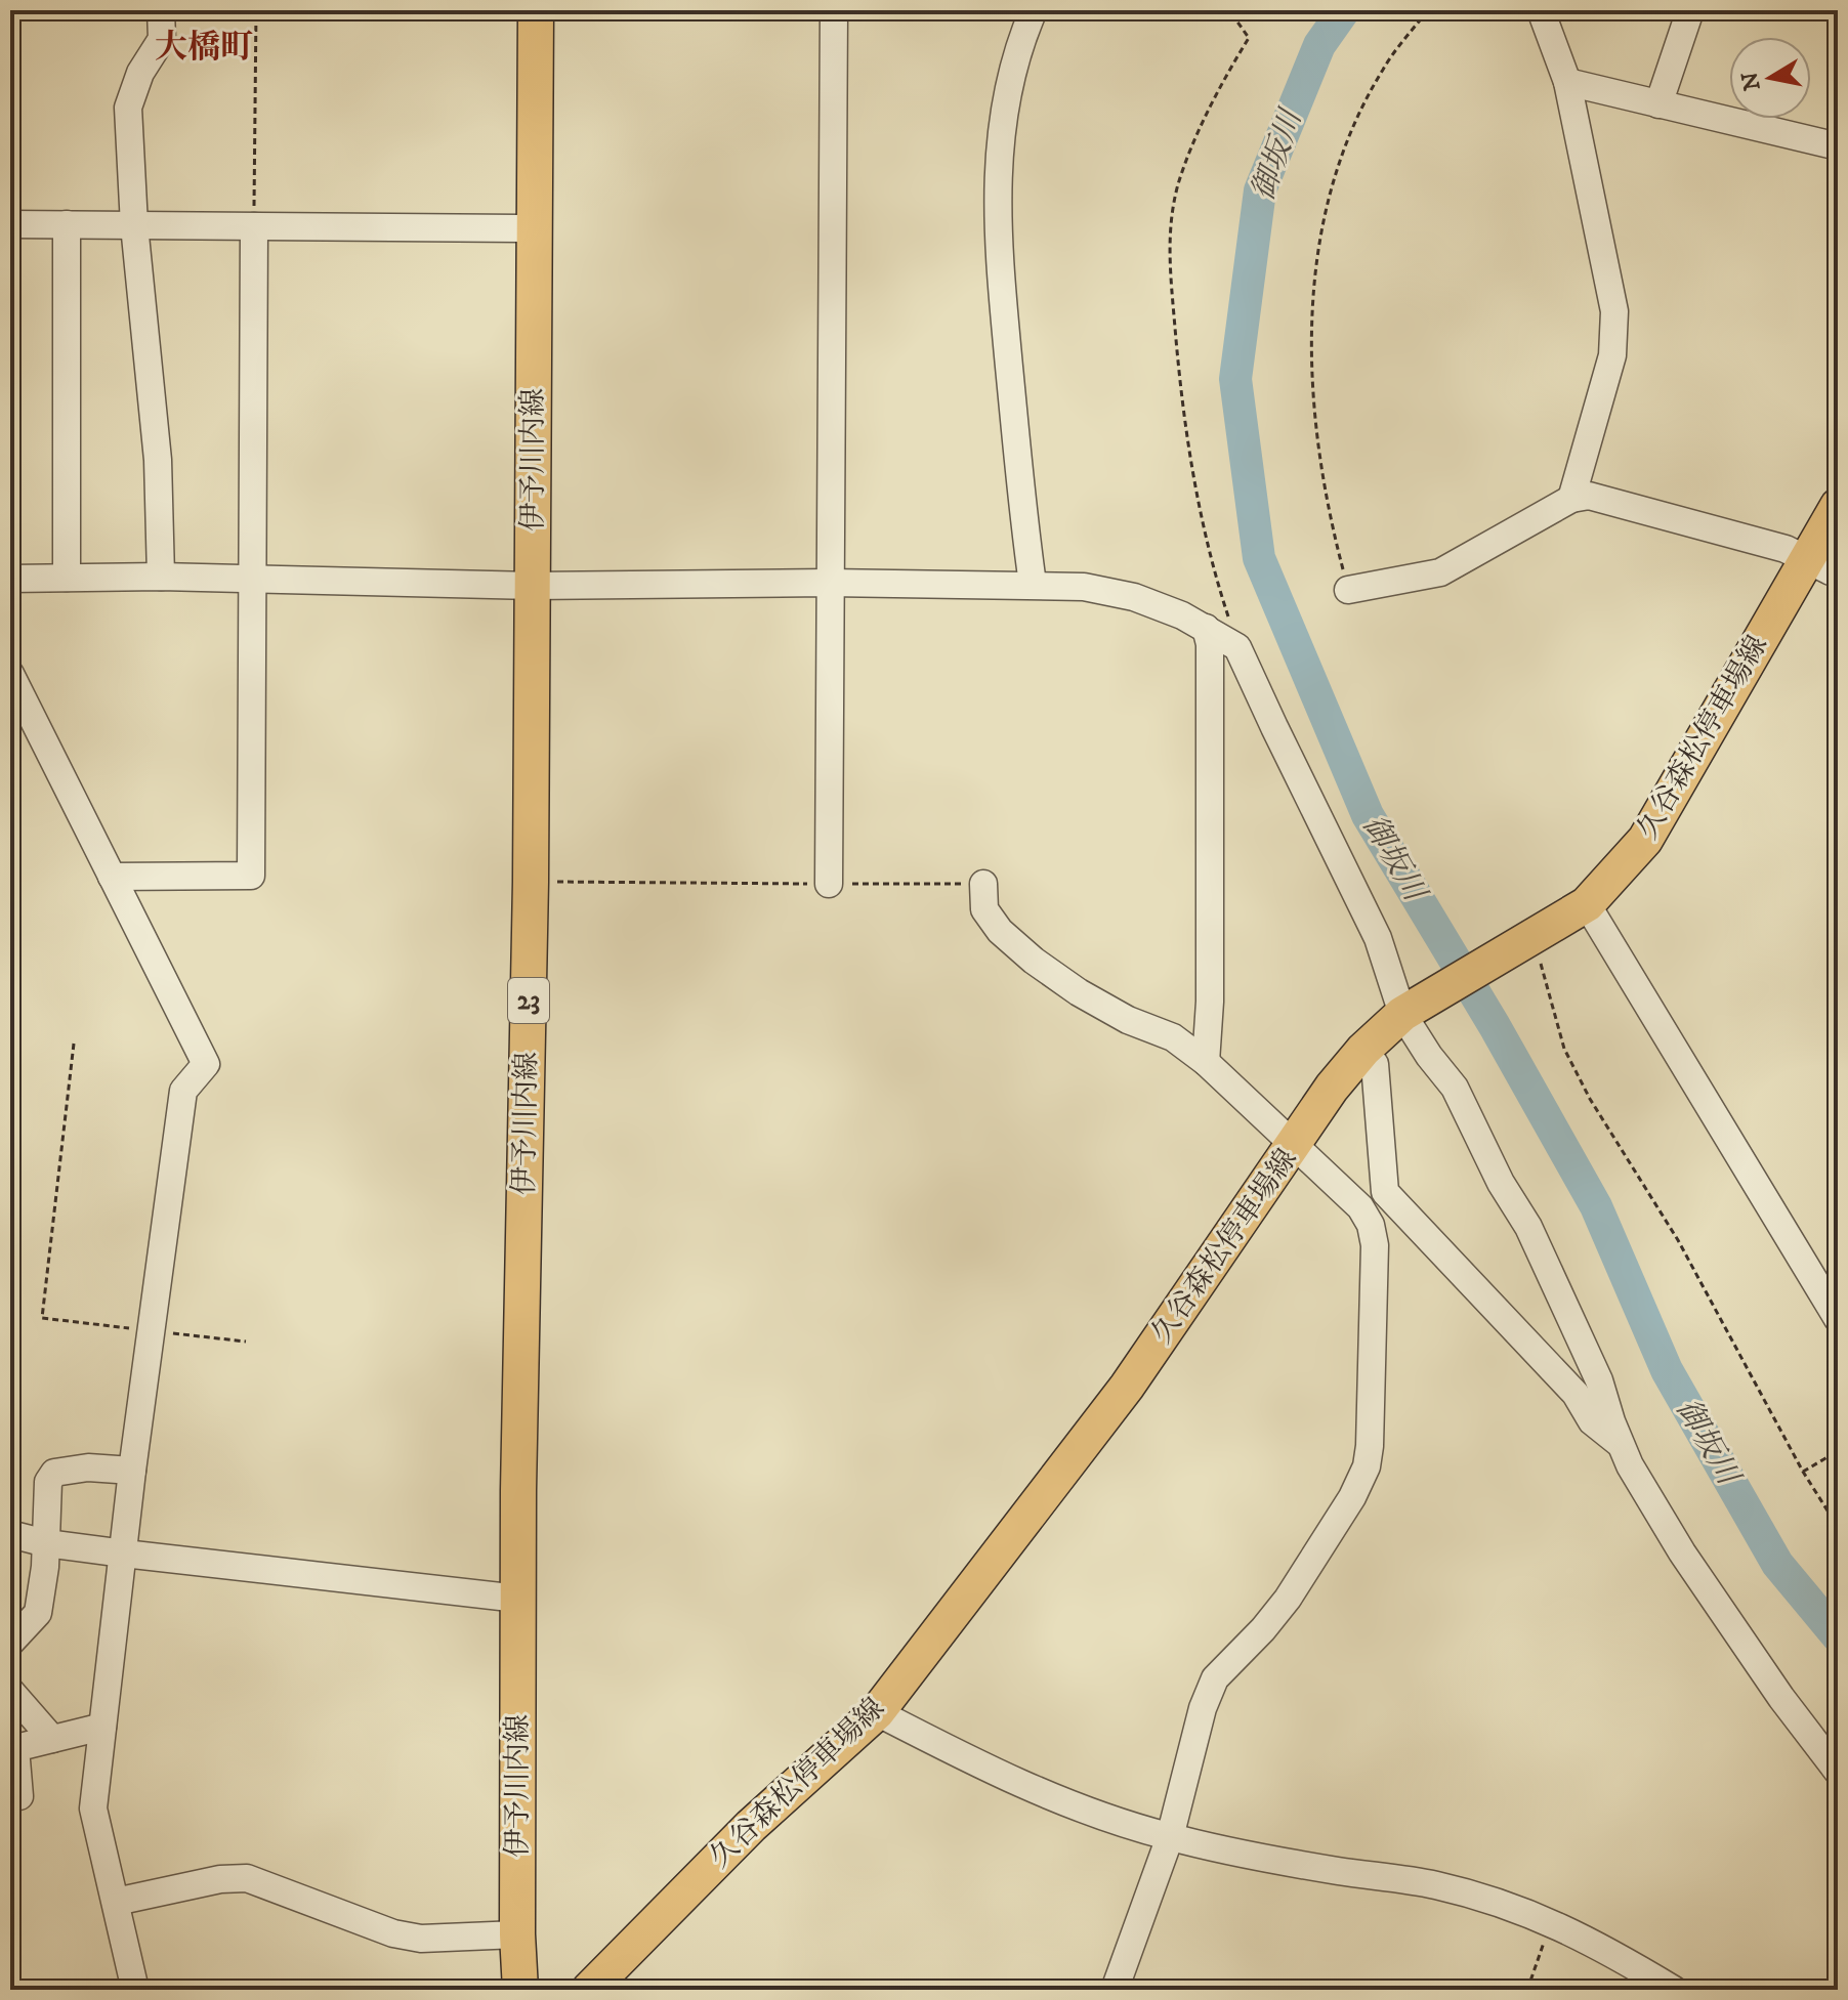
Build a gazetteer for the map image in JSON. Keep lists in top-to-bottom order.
{
  "streets": {
    "main road": ["伊予川内線", "久谷森松停車場線", "23"]
  },
  "districts": ["大橋町"],
  "water": ["御坂川"],
  "north": "left"
}
